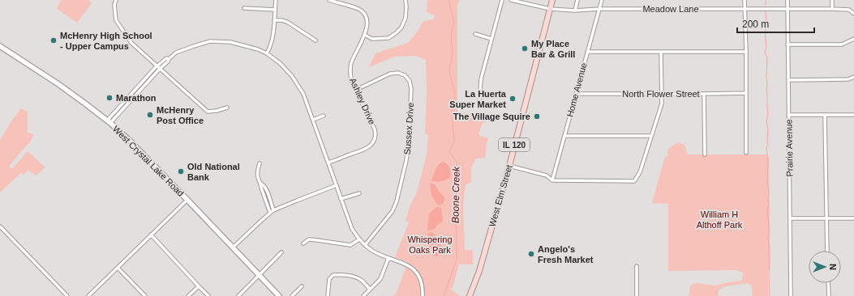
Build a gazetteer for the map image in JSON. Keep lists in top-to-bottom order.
{
  "streets": {
    "main road": ["IL 120", "West Elm Street"],
    "street": [
      "Meadow Lane",
      "Home Avenue",
      "North Flower Street",
      "Ashley Drive",
      "Sussex Drive",
      "Prairie Avenue",
      "West Crystal Lake Road"
    ]
  },
  "crossings": [
    ["Meadow Lane", "Home Avenue"],
    ["Meadow Lane", "Prairie Avenue"],
    ["Meadow Lane", "West Elm Street"],
    ["Home Avenue", "North Flower Street"],
    ["Ashley Drive", "Sussex Drive"]
  ],
  "water": ["Boone Creek"],
  "parks": ["William H Althoff Park", "Whispering Oaks Park"],
  "places": [
    "McHenry High School - Upper Campus",
    "My Place Bar & Grill",
    "Marathon",
    "La Huerta Super Market",
    "McHenry Post Office",
    "The Village Squire",
    "Old National Bank",
    "Angelo's Fresh Market"
  ],
  "scale_bar": "200 m",
  "north": "right"
}
